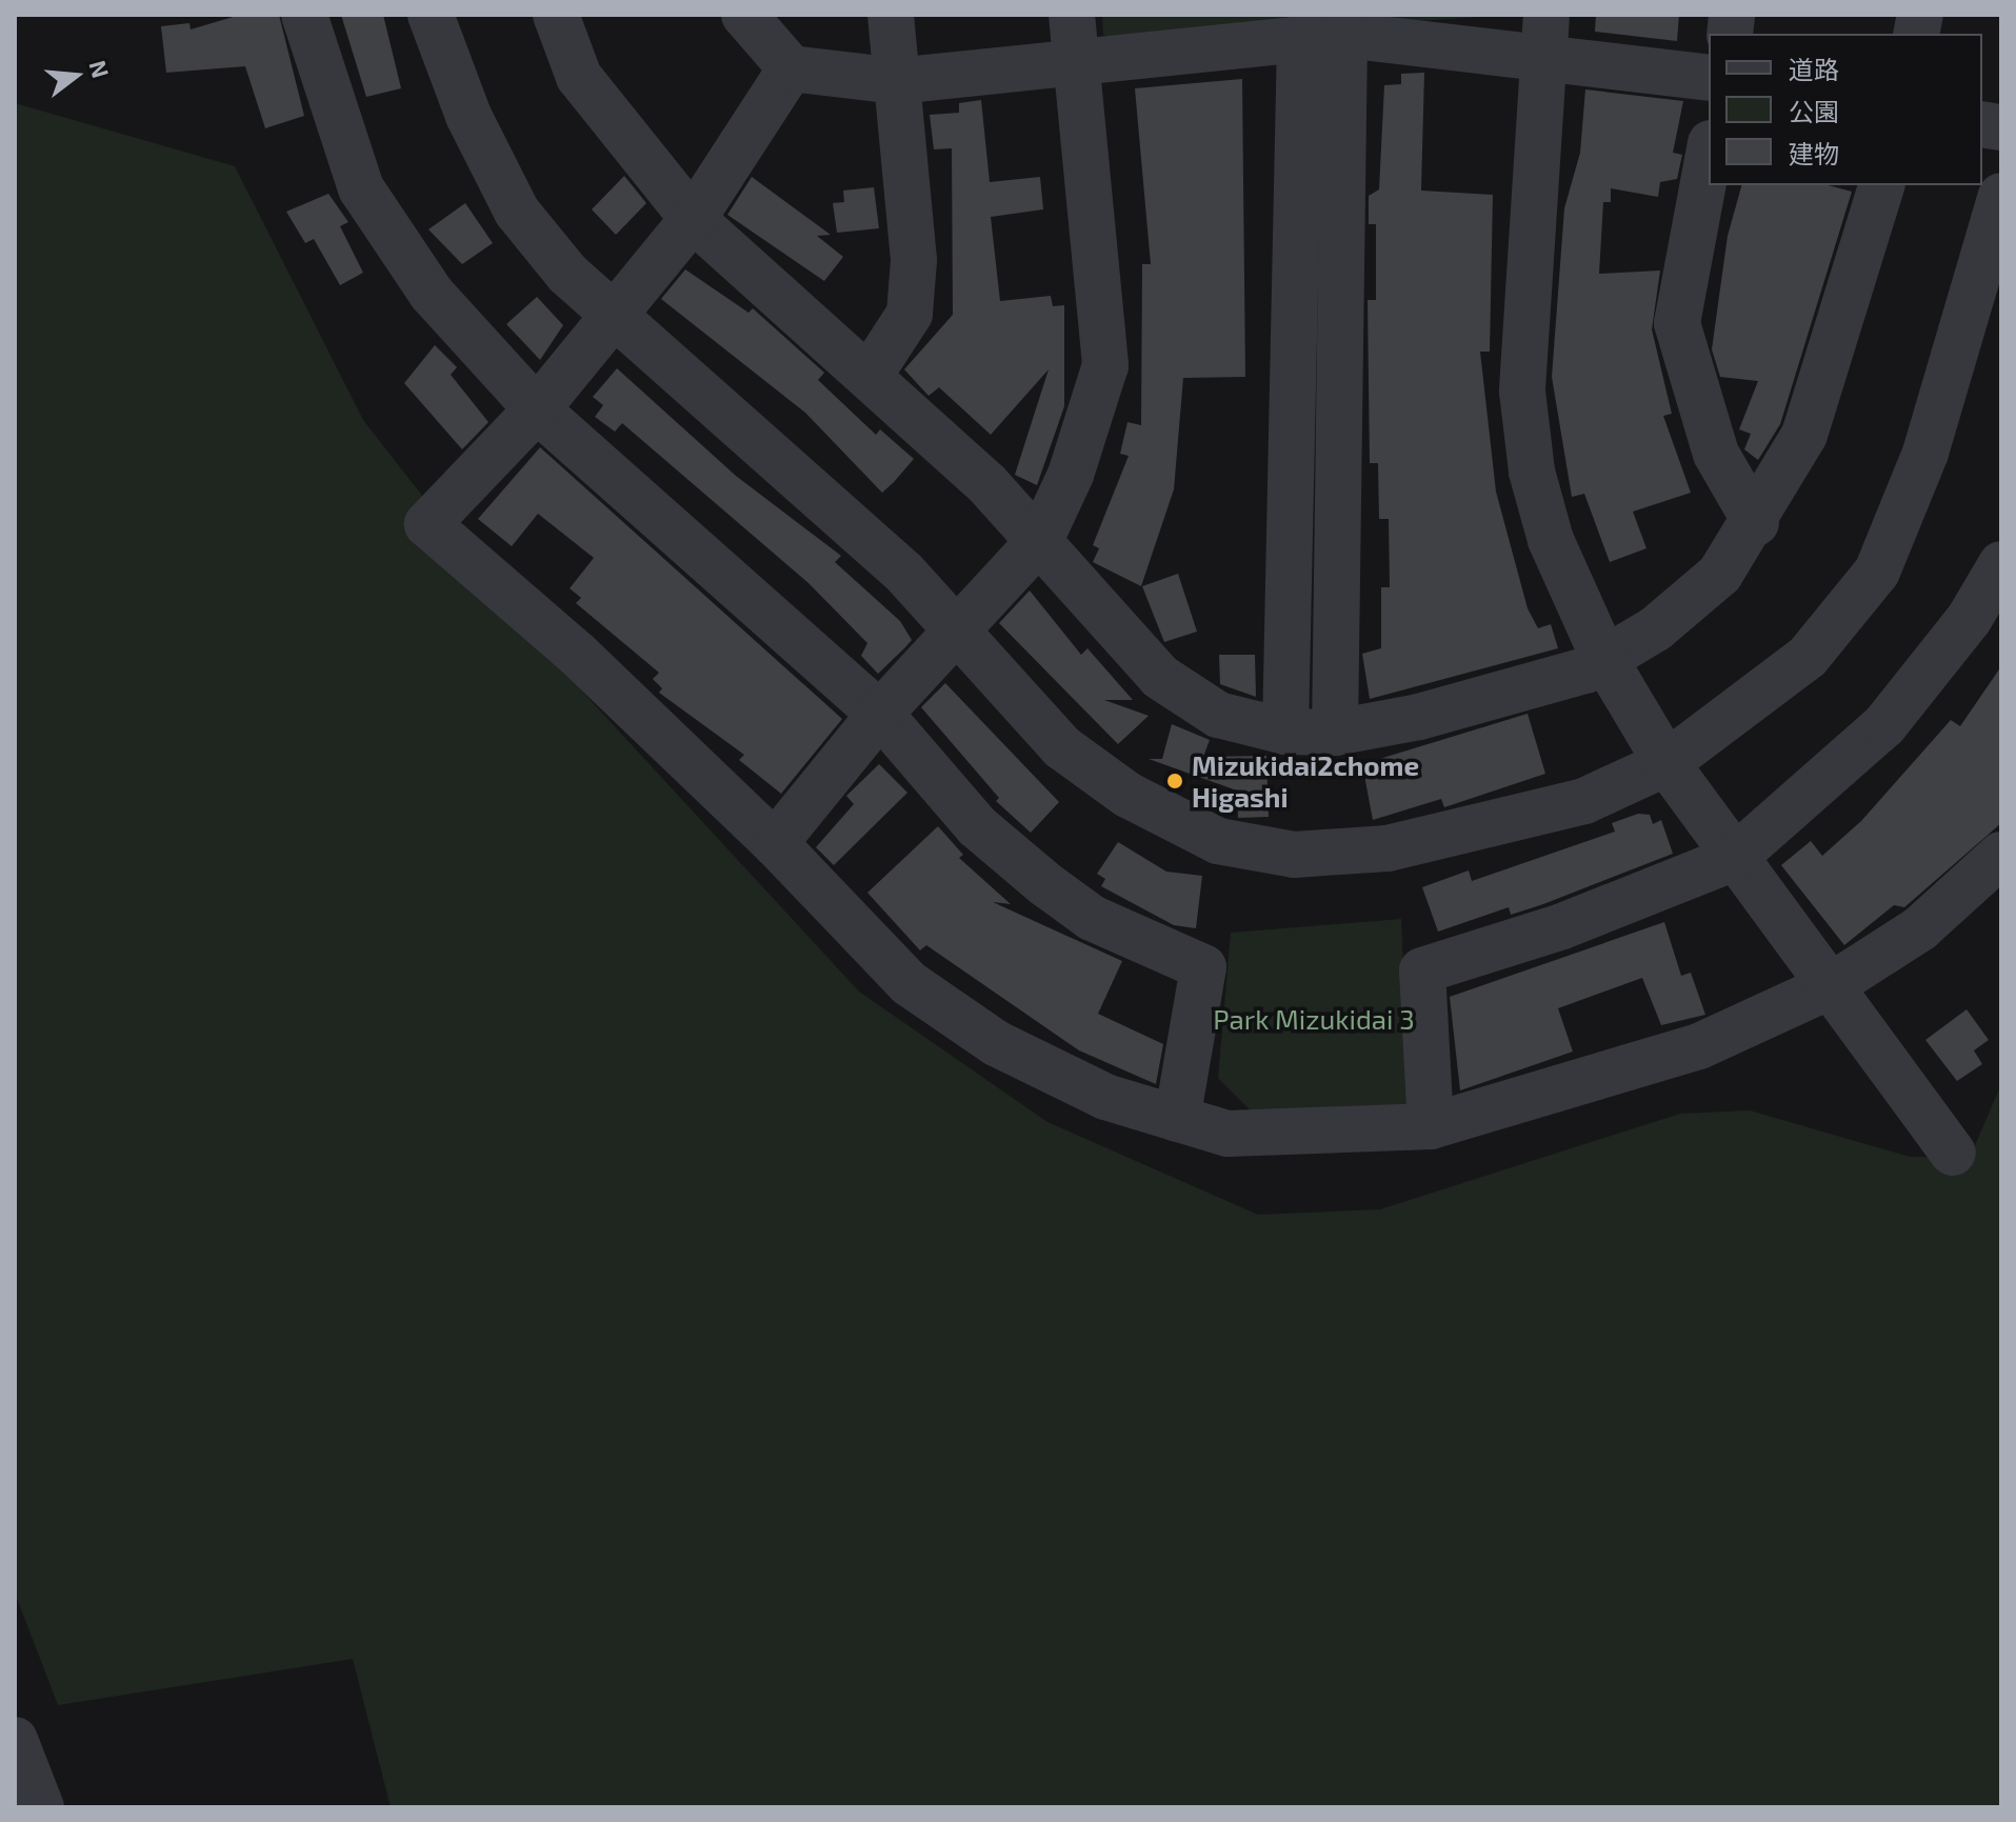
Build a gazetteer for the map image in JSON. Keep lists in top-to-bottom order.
{
  "parks": ["Park Mizukidai 3"],
  "places": ["Mizukidai2chome Higashi"],
  "legend": ["道路", "公園", "建物"],
  "north": "right"
}
